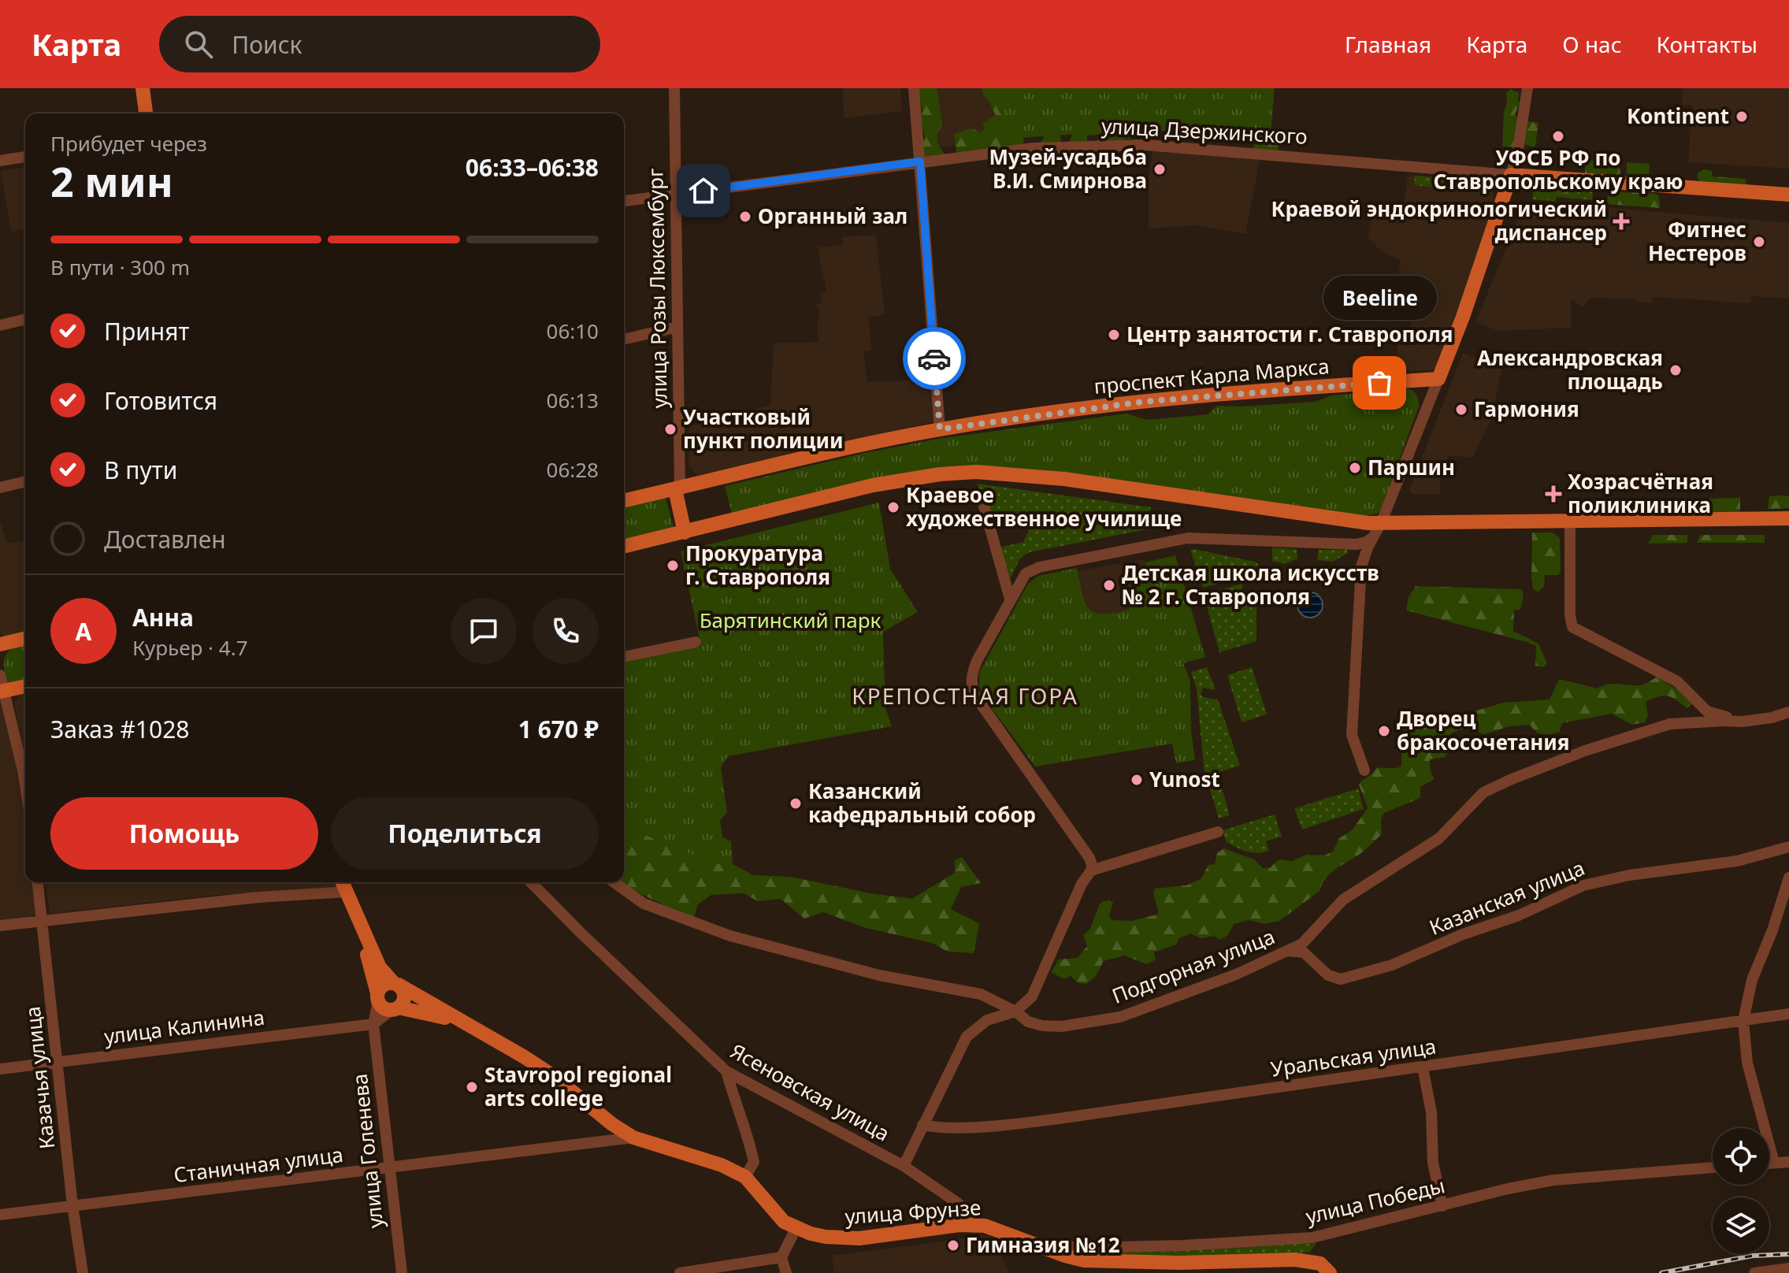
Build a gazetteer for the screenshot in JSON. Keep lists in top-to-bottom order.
{
  "streets": {
    "main road": [
      "улица Дзержинского",
      "проспект Карла Маркса",
      "улица Голенева",
      "улица Фрунзе"
    ],
    "street": [
      "улица Розы Люксембург",
      "Казанская улица",
      "Подгорная улица",
      "улица Калинина",
      "Уральская улица",
      "Казачья улица",
      "Ясеновская улица",
      "Станичная улица",
      "улица Победы"
    ]
  },
  "crossings": [
    ["улица Дзержинского", "улица Розы Люксембург"],
    ["улица Розы Люксембург", "проспект Карла Маркса"],
    ["Казанская улица", "Подгорная улица"],
    ["улица Калинина", "Казачья улица"],
    ["улица Калинина", "улица Голенева"],
    ["Казачья улица", "Станичная улица"],
    ["Ясеновская улица", "улица Фрунзе"],
    ["улица Голенева", "Станичная улица"],
    ["улица Голенева", "улица Фрунзе"],
    ["Станичная улица", "улица Фрунзе"],
    ["улица Победы", "улица Фрунзе"]
  ],
  "districts": ["КРЕПОСТНАЯ ГОРА"],
  "parks": ["Барятинский парк"],
  "places": {
    "other": [
      "Kontinent",
      "УФСБ РФ по Ставропольскому краю",
      "Музей-усадьба В.И. Смирнова",
      "Органный зал",
      "Фитнес Нестеров",
      "Центр занятости г. Ставрополя",
      "Александровская площадь",
      "Beeline",
      "Гармония",
      "Участковый пункт полиции",
      "Паршин",
      "Краевое художественное училище",
      "Прокуратура г. Ставрополя",
      "Детская школа искусств № 2 г. Ставрополя",
      "Дворец бракосочетания",
      "Yunost",
      "Казанский кафедральный собор",
      "Stavropol regional arts college",
      "Гимназия №12"
    ],
    "health": ["Краевой эндокринологический диспансер", "Хозрасчётная поликлиника"]
  },
  "page": {
    "header": "Карта",
    "search": "Поиск",
    "nav": [
      "Главная",
      "Карта",
      "О нас",
      "Контакты"
    ],
    "heading": ["2 мин", "Прибудет через", "06:33–06:38"],
    "panel": [
      "Анна",
      "Курьер · 4.7",
      "Заказ #1028",
      "1 670 ₽"
    ],
    "bar": "В пути · 300 m",
    "bubble": "Beeline",
    "list": [
      ["Принят", "06:10"],
      ["Готовится", "06:13"],
      ["В пути", "06:28"],
      "Доставлен"
    ],
    "round": "А",
    "buttons": ["Помощь", "Поделиться"]
  }
}
